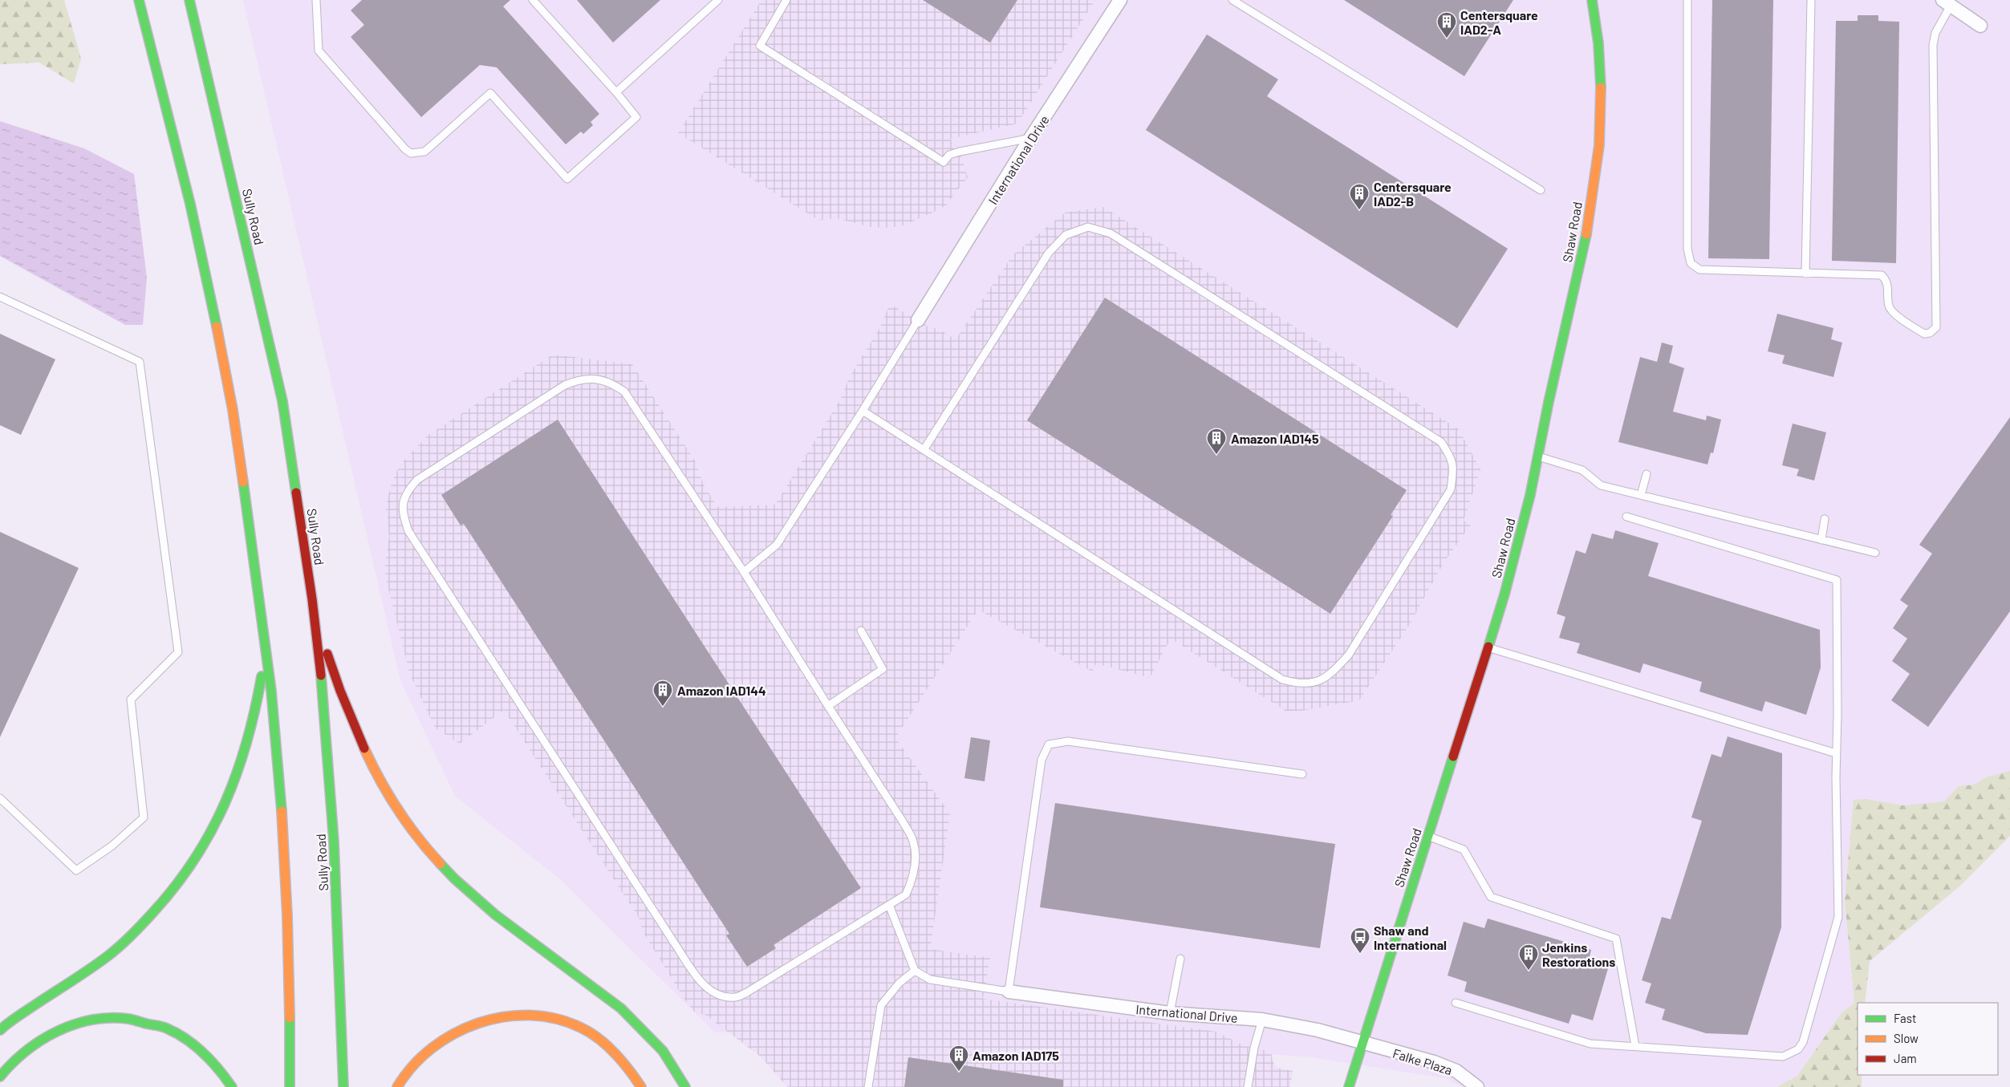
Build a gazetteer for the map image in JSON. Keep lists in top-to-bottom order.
{
  "streets": {
    "main road": ["Sully Road", "Shaw Road"],
    "street": ["International Drive", "Falke Plaza"]
  },
  "crossings": [
    ["International Drive", "Shaw Road"],
    ["International Drive", "Falke Plaza"],
    ["Shaw Road", "Falke Plaza"]
  ],
  "places": {
    "building": [
      "Centersquare IAD2-A",
      "Centersquare IAD2-B",
      "Amazon IAD145",
      "Amazon IAD144",
      "Jenkins Restorations",
      "Amazon IAD175"
    ],
    "bus stop": ["Shaw and International"]
  },
  "legend": ["Fast", "Slow", "Jam"]
}
